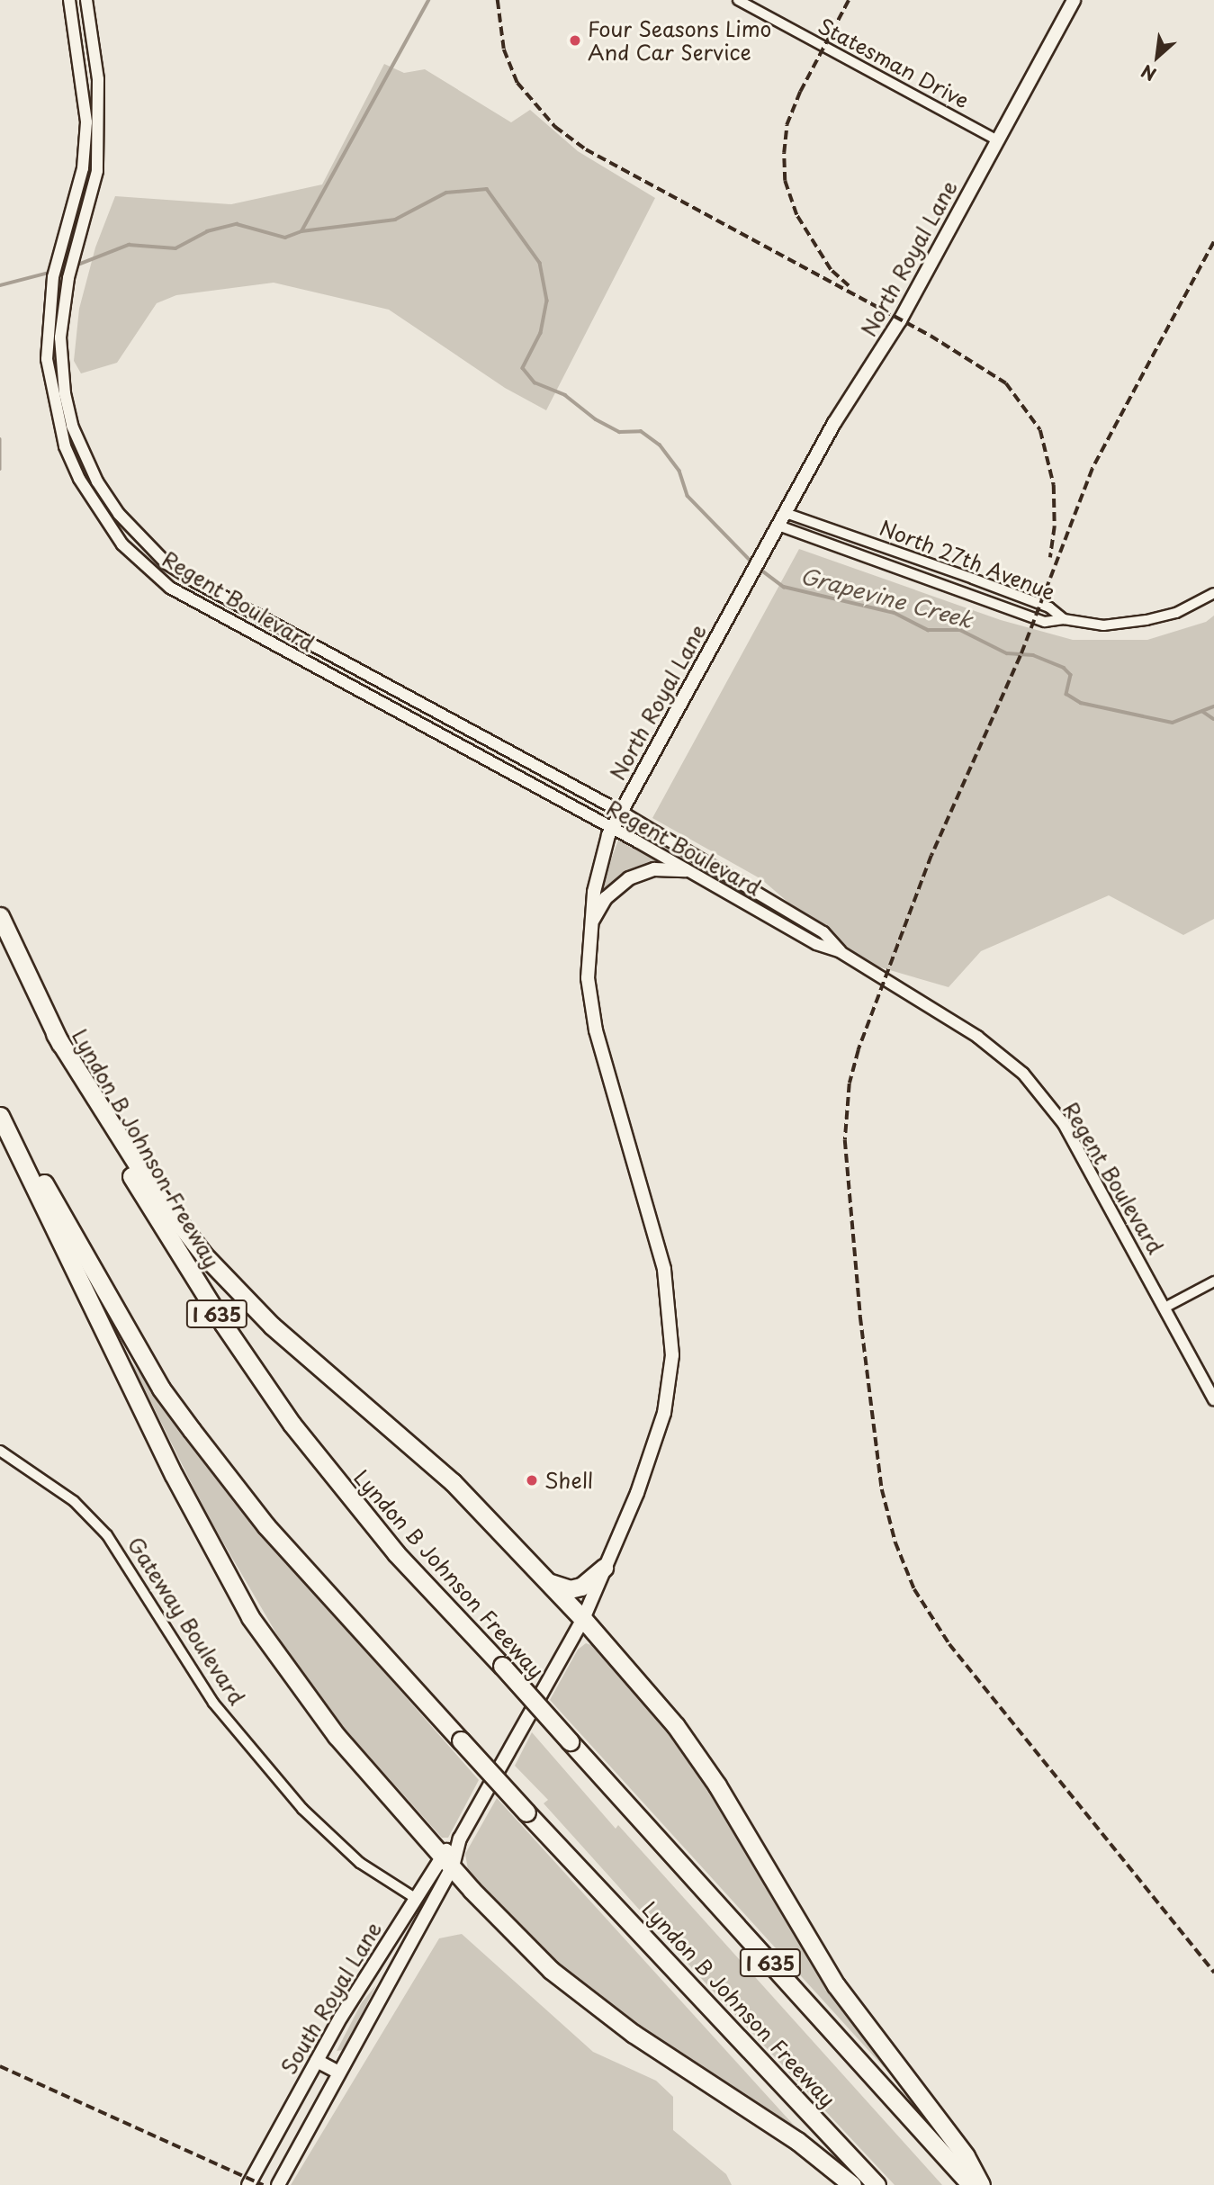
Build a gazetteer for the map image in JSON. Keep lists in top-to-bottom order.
{
  "streets": {
    "highway": ["Lyndon B Johnson Freeway", "I 635"],
    "main road": ["North Royal Lane", "South Royal Lane"],
    "street": [
      "Statesman Drive",
      "North 27th Avenue",
      "Regent Boulevard",
      "Gateway Boulevard"
    ]
  },
  "crossings": [
    ["Statesman Drive", "North Royal Lane"],
    ["North Royal Lane", "North 27th Avenue"],
    ["North Royal Lane", "Regent Boulevard"],
    ["North Royal Lane", "South Royal Lane"],
    ["Gateway Boulevard", "South Royal Lane"]
  ],
  "water": ["Grapevine Creek"],
  "places": ["Four Seasons Limo And Car Service", "Shell"],
  "north": "bottom left"
}
